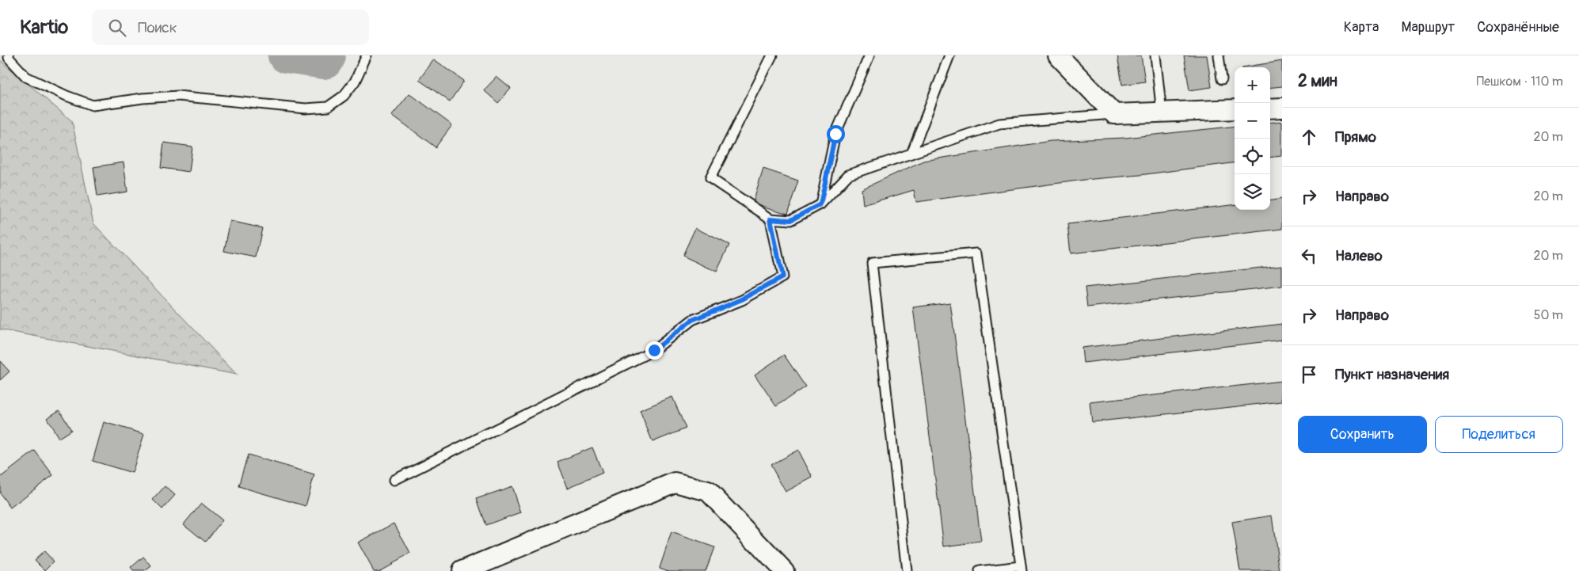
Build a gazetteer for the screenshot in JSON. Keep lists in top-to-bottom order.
{
  "page": {
    "header": "Kartio",
    "search": "Поиск",
    "nav": ["Карта", "Маршрут", "Сохранённые"],
    "heading": ["2 мин", "Пешком · 110 m"],
    "map_buttons": ["+", "−"],
    "list": [
      ["Прямо", "20 m"],
      ["Направо", "20 m"],
      ["Налево", "20 m"],
      ["Направо", "50 m"],
      "Пункт назначения"
    ],
    "buttons": ["Сохранить", "Поделиться"]
  }
}
